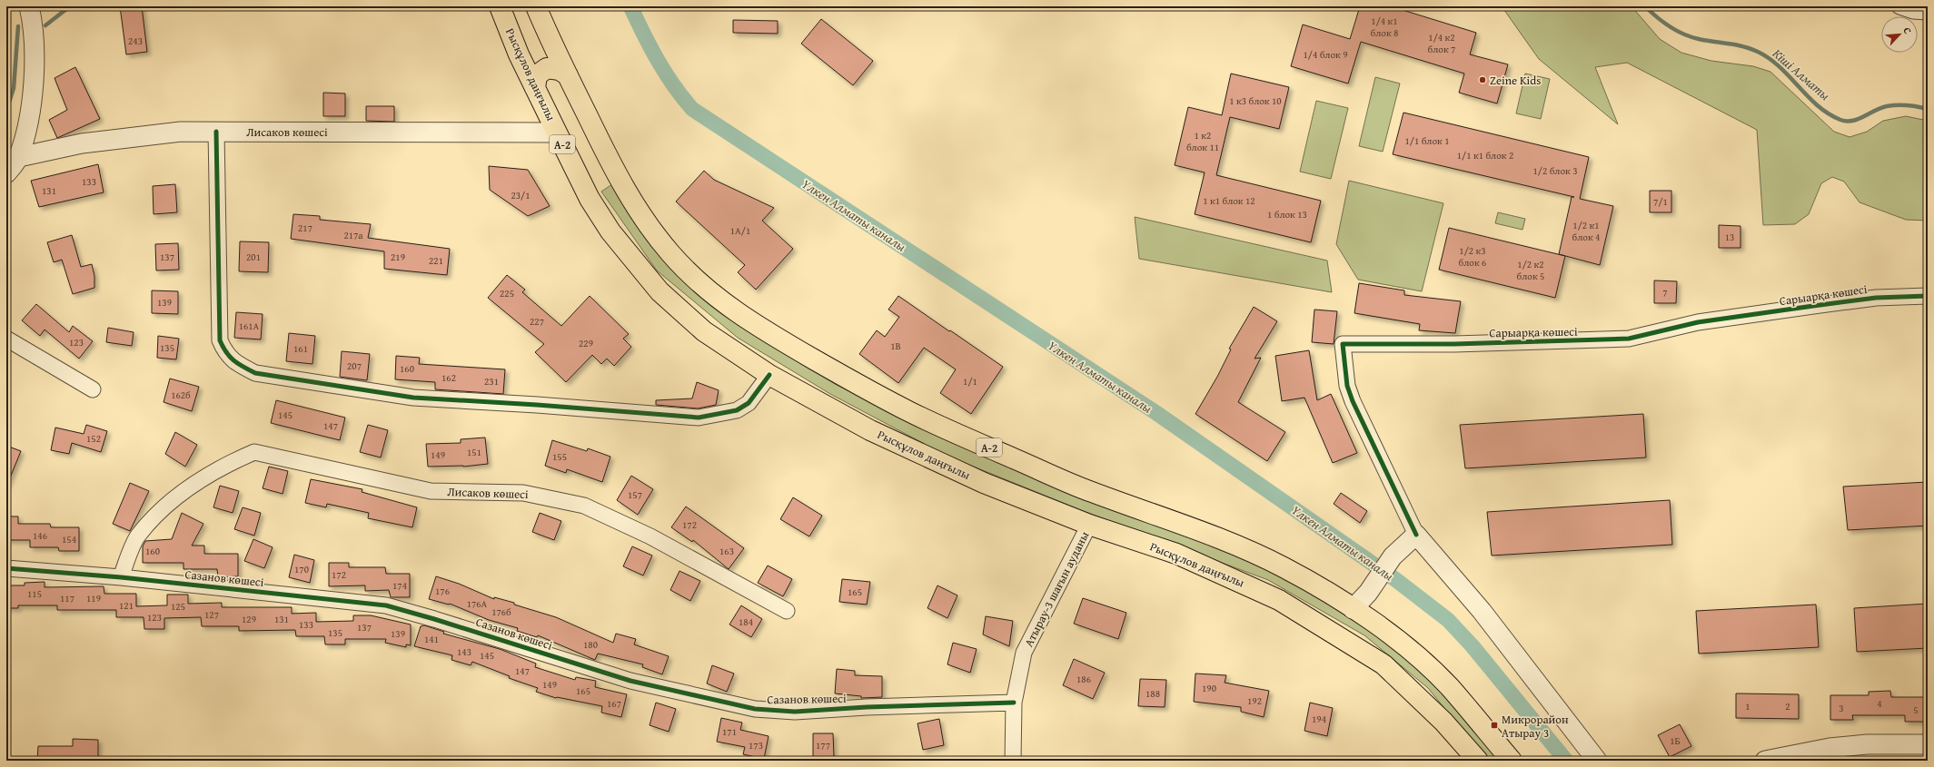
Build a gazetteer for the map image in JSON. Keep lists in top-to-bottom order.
{
  "streets": {
    "main road": ["Рысқұлов даңғылы", "A-2"],
    "street": [
      "Лисаков көшесі",
      "Сарыарқа көшесі",
      "Сазанов көшесі",
      "Атырау-3 шағын ауданы"
    ]
  },
  "crossings": [
    ["Рысқұлов даңғылы", "Лисаков көшесі"],
    ["Рысқұлов даңғылы", "Атырау-3 шағын ауданы"],
    ["Лисаков көшесі", "Сазанов көшесі"],
    ["Сазанов көшесі", "Атырау-3 шағын ауданы"]
  ],
  "water": ["Кіші Алматы", "Үлкен Алматы каналы"],
  "places": {
    "other": ["Zeine Kids"],
    "transit": ["Микрорайон Атырау 3"]
  },
  "house_numbers": [
    "1/4 к1 блок 8",
    "1/4 к2 блок 7",
    "243",
    "1/4 блок 9",
    "1 к3 блок 10",
    "1 к2 блок 11",
    "1/1 блок 1",
    "1/1 к1 блок 2",
    "1/2 блок 3",
    "133",
    "131",
    "23/1",
    "1 к1 блок 12",
    "7/1",
    "1 блок 13",
    "1/2 к1 блок 4",
    "217",
    "1А/1",
    "217а",
    "13",
    "1/2 к3 блок 6",
    "137",
    "201",
    "219",
    "221",
    "1/2 к2 блок 5",
    "7",
    "225",
    "139",
    "227",
    "161А",
    "123",
    "229",
    "1В",
    "135",
    "161",
    "207",
    "160",
    "162",
    "231",
    "1/1",
    "162б",
    "145",
    "147",
    "152",
    "151",
    "149",
    "155",
    "157",
    "172",
    "146",
    "154",
    "160",
    "163",
    "170",
    "172",
    "174",
    "176",
    "165",
    "115",
    "117",
    "119",
    "176А",
    "121",
    "125",
    "176б",
    "127",
    "123",
    "129",
    "131",
    "184",
    "133",
    "137",
    "135",
    "139",
    "141",
    "180",
    "143",
    "145",
    "147",
    "186",
    "149",
    "190",
    "165",
    "188",
    "192",
    "167",
    "4",
    "1",
    "2",
    "3",
    "5",
    "194",
    "171",
    "1Б",
    "173",
    "177"
  ],
  "north": "top right"
}
